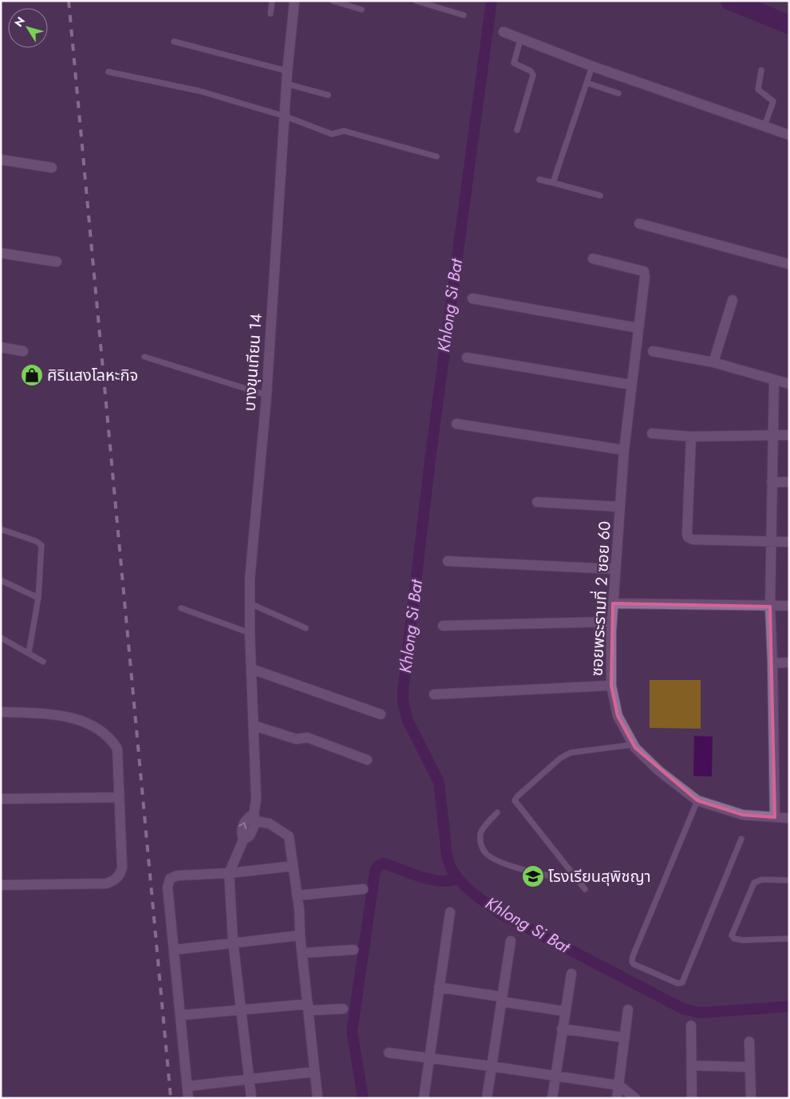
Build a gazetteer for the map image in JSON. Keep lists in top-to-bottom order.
{
  "streets": {
    "street": ["บางขุนเทียน 14", "ซอยพระรามที่ 2 ซอย 60"]
  },
  "water": ["Khlong Si Bat"],
  "places": {
    "shop": ["ศิริแสงโลหะกิจ"],
    "school or university": ["โรงเรียนสุพิชญา"]
  },
  "north": "top left"
}
